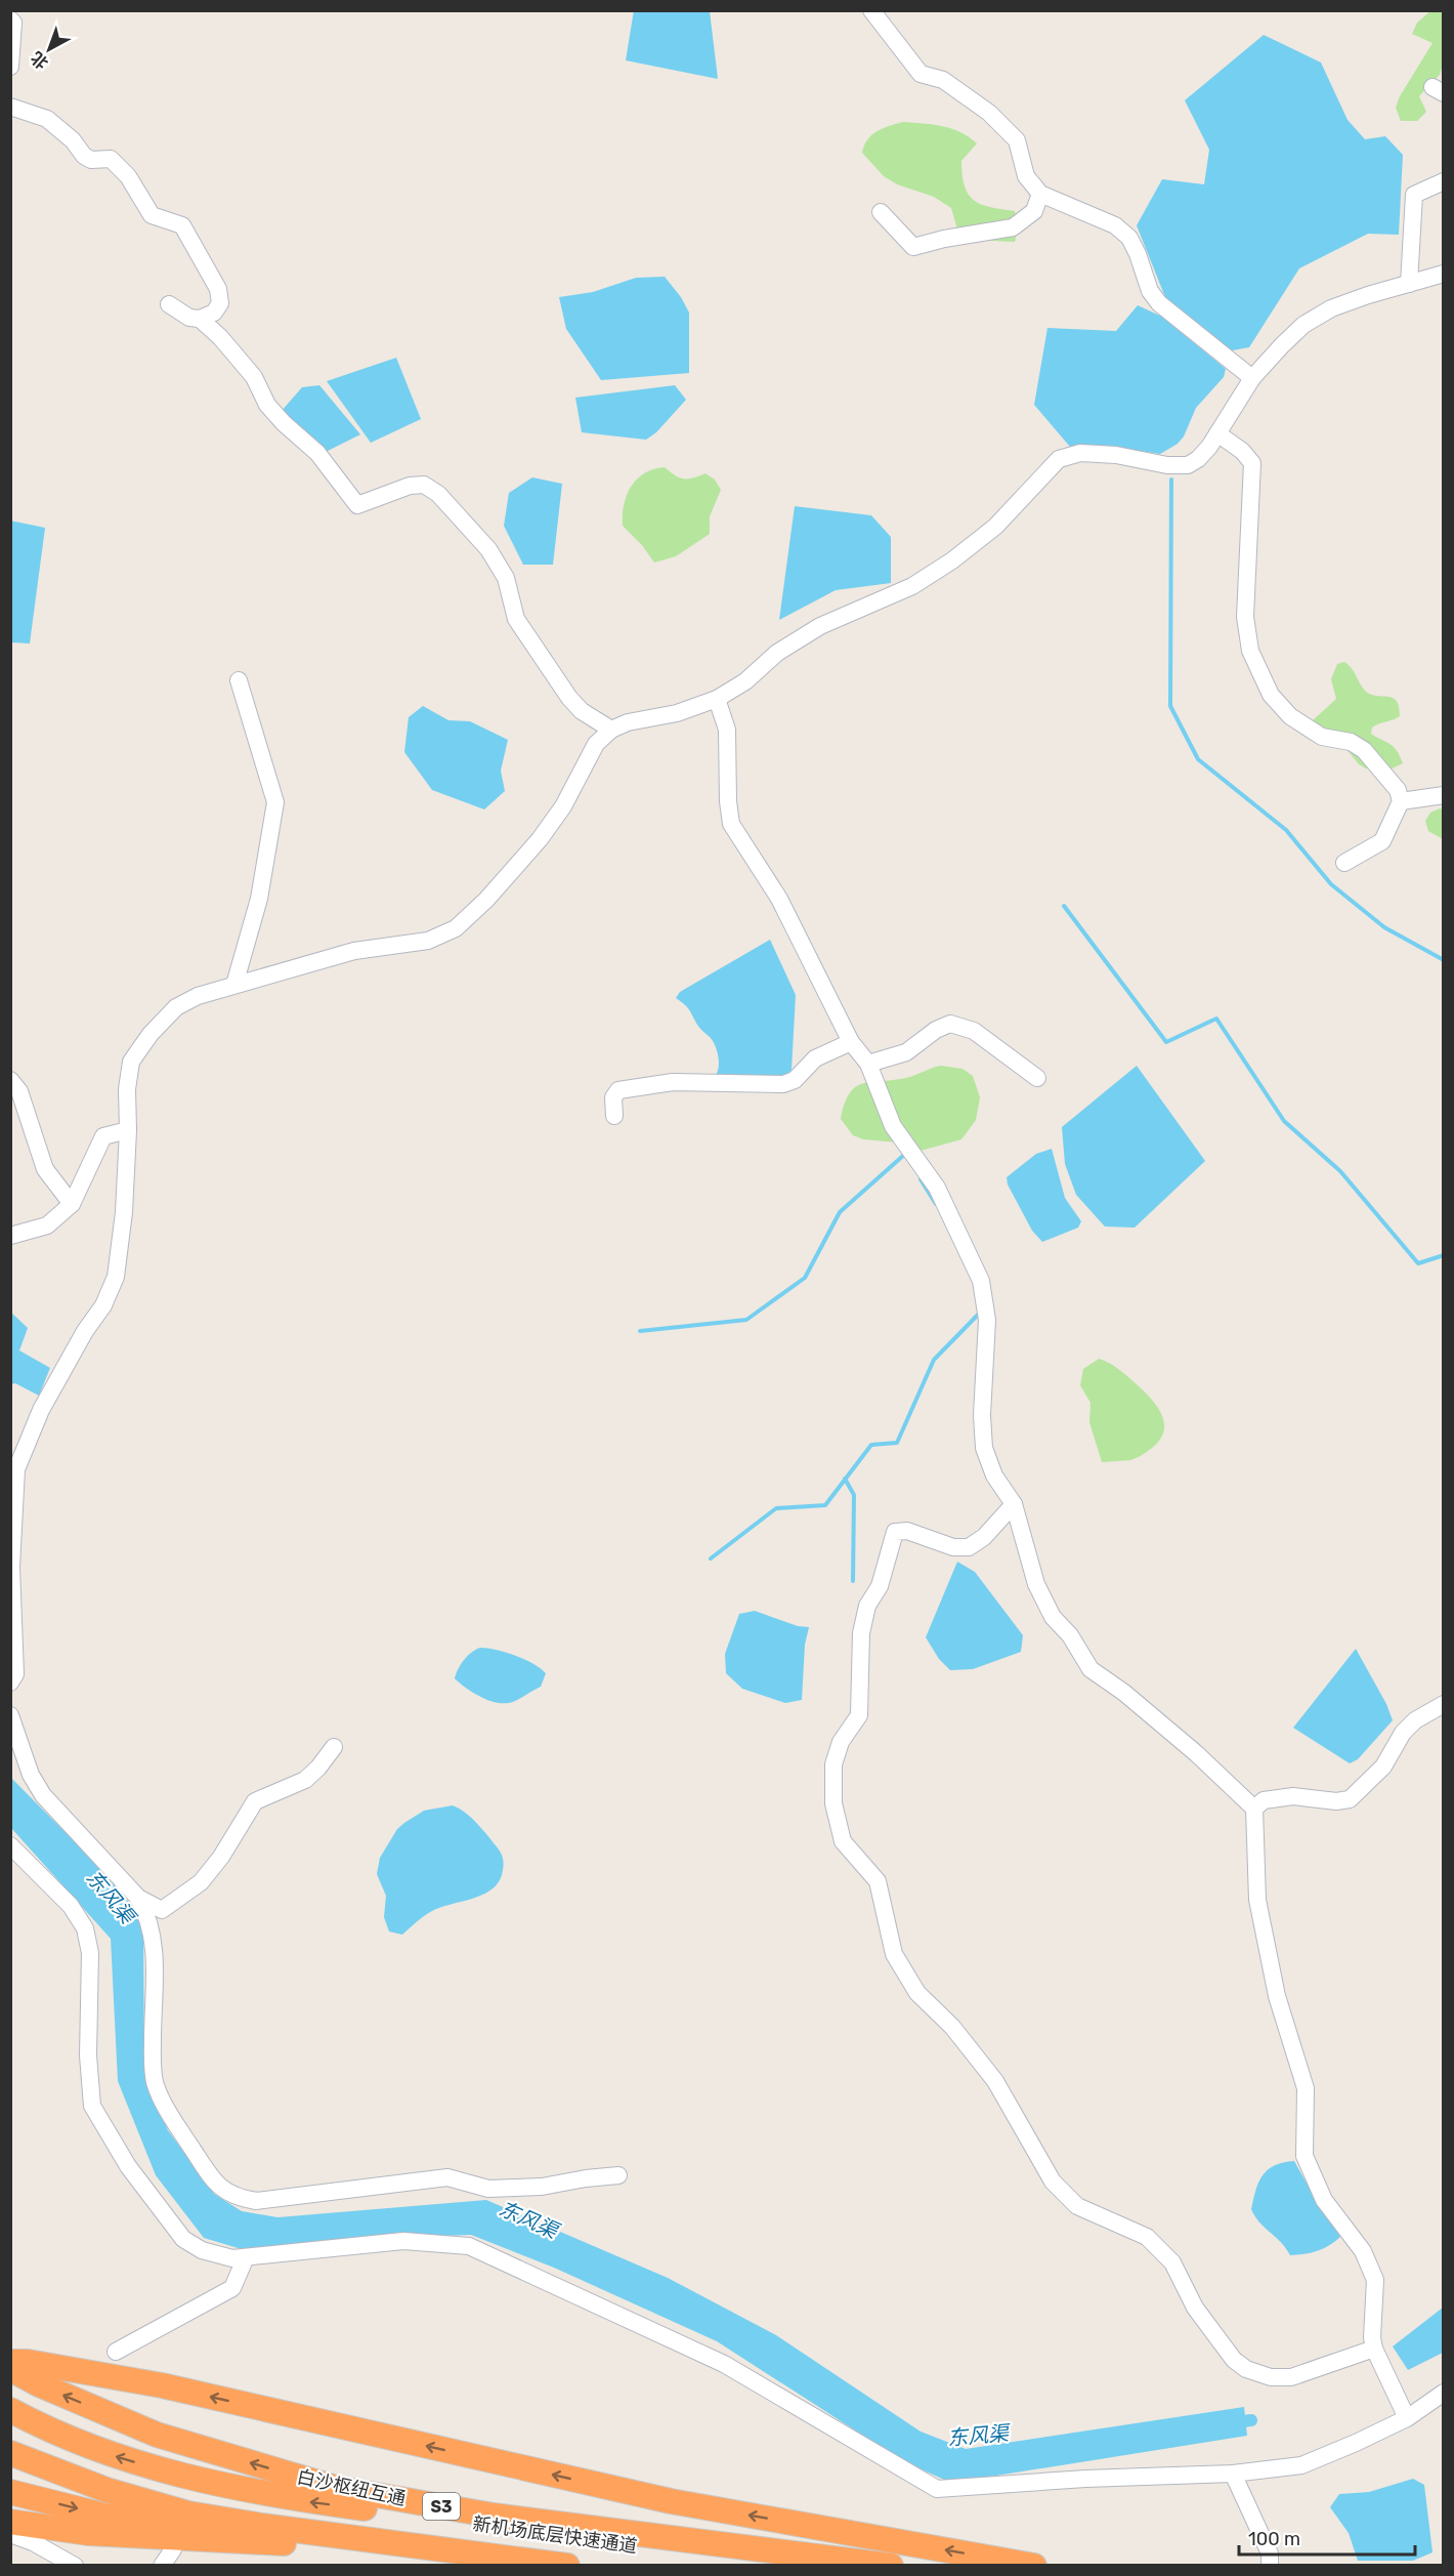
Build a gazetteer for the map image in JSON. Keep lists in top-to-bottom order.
{
  "streets": {
    "highway": ["白沙枢纽互通", "S3", "新机场底层快速通道"]
  },
  "water": ["东风渠"],
  "scale_bar": "100 m",
  "north": "bottom left"
}
